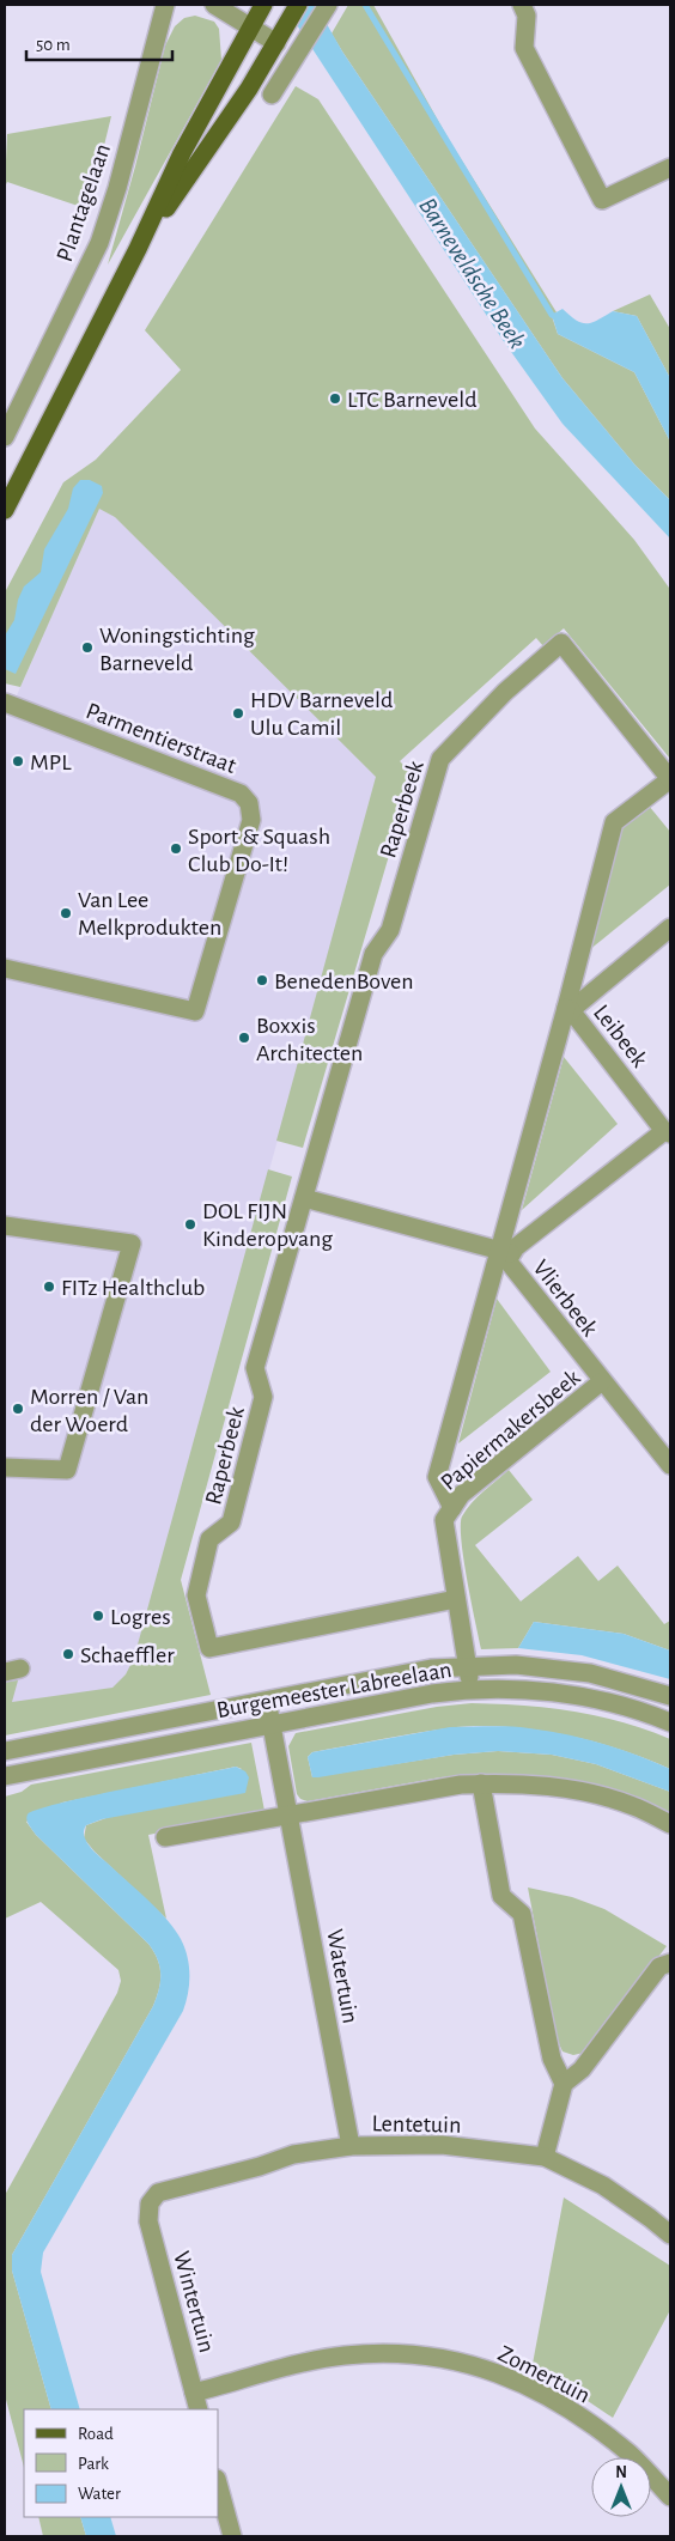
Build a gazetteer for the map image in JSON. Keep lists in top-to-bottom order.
{
  "streets": {
    "street": [
      "Plantagelaan",
      "Parmentierstraat",
      "Raperbeek",
      "Leibeek",
      "Vlierbeek",
      "Papiermakersbeek",
      "Burgemeester Labreelaan",
      "Watertuin",
      "Lentetuin",
      "Wintertuin",
      "Zomertuin"
    ]
  },
  "crossings": [
    ["Raperbeek", "Leibeek"],
    ["Raperbeek", "Papiermakersbeek"],
    ["Leibeek", "Vlierbeek"],
    ["Vlierbeek", "Papiermakersbeek"],
    ["Papiermakersbeek", "Burgemeester Labreelaan"],
    ["Burgemeester Labreelaan", "Watertuin"],
    ["Watertuin", "Lentetuin"],
    ["Lentetuin", "Wintertuin"],
    ["Wintertuin", "Zomertuin"]
  ],
  "water": ["Barneveldsche Beek"],
  "places": [
    "LTC Barneveld",
    "Woningstichting Barneveld",
    "HDV Barneveld Ulu Camil",
    "MPL",
    "Sport & Squash Club Do-It!",
    "Van Lee Melkprodukten",
    "BenedenBoven",
    "Boxxis Architecten",
    "DOL FIJN Kinderopvang",
    "FITz Healthclub",
    "Morren / Van der Woerd",
    "Logres",
    "Schaeffler"
  ],
  "legend": ["Road", "Park", "Water"],
  "scale_bar": "50 m",
  "north": "top"
}
